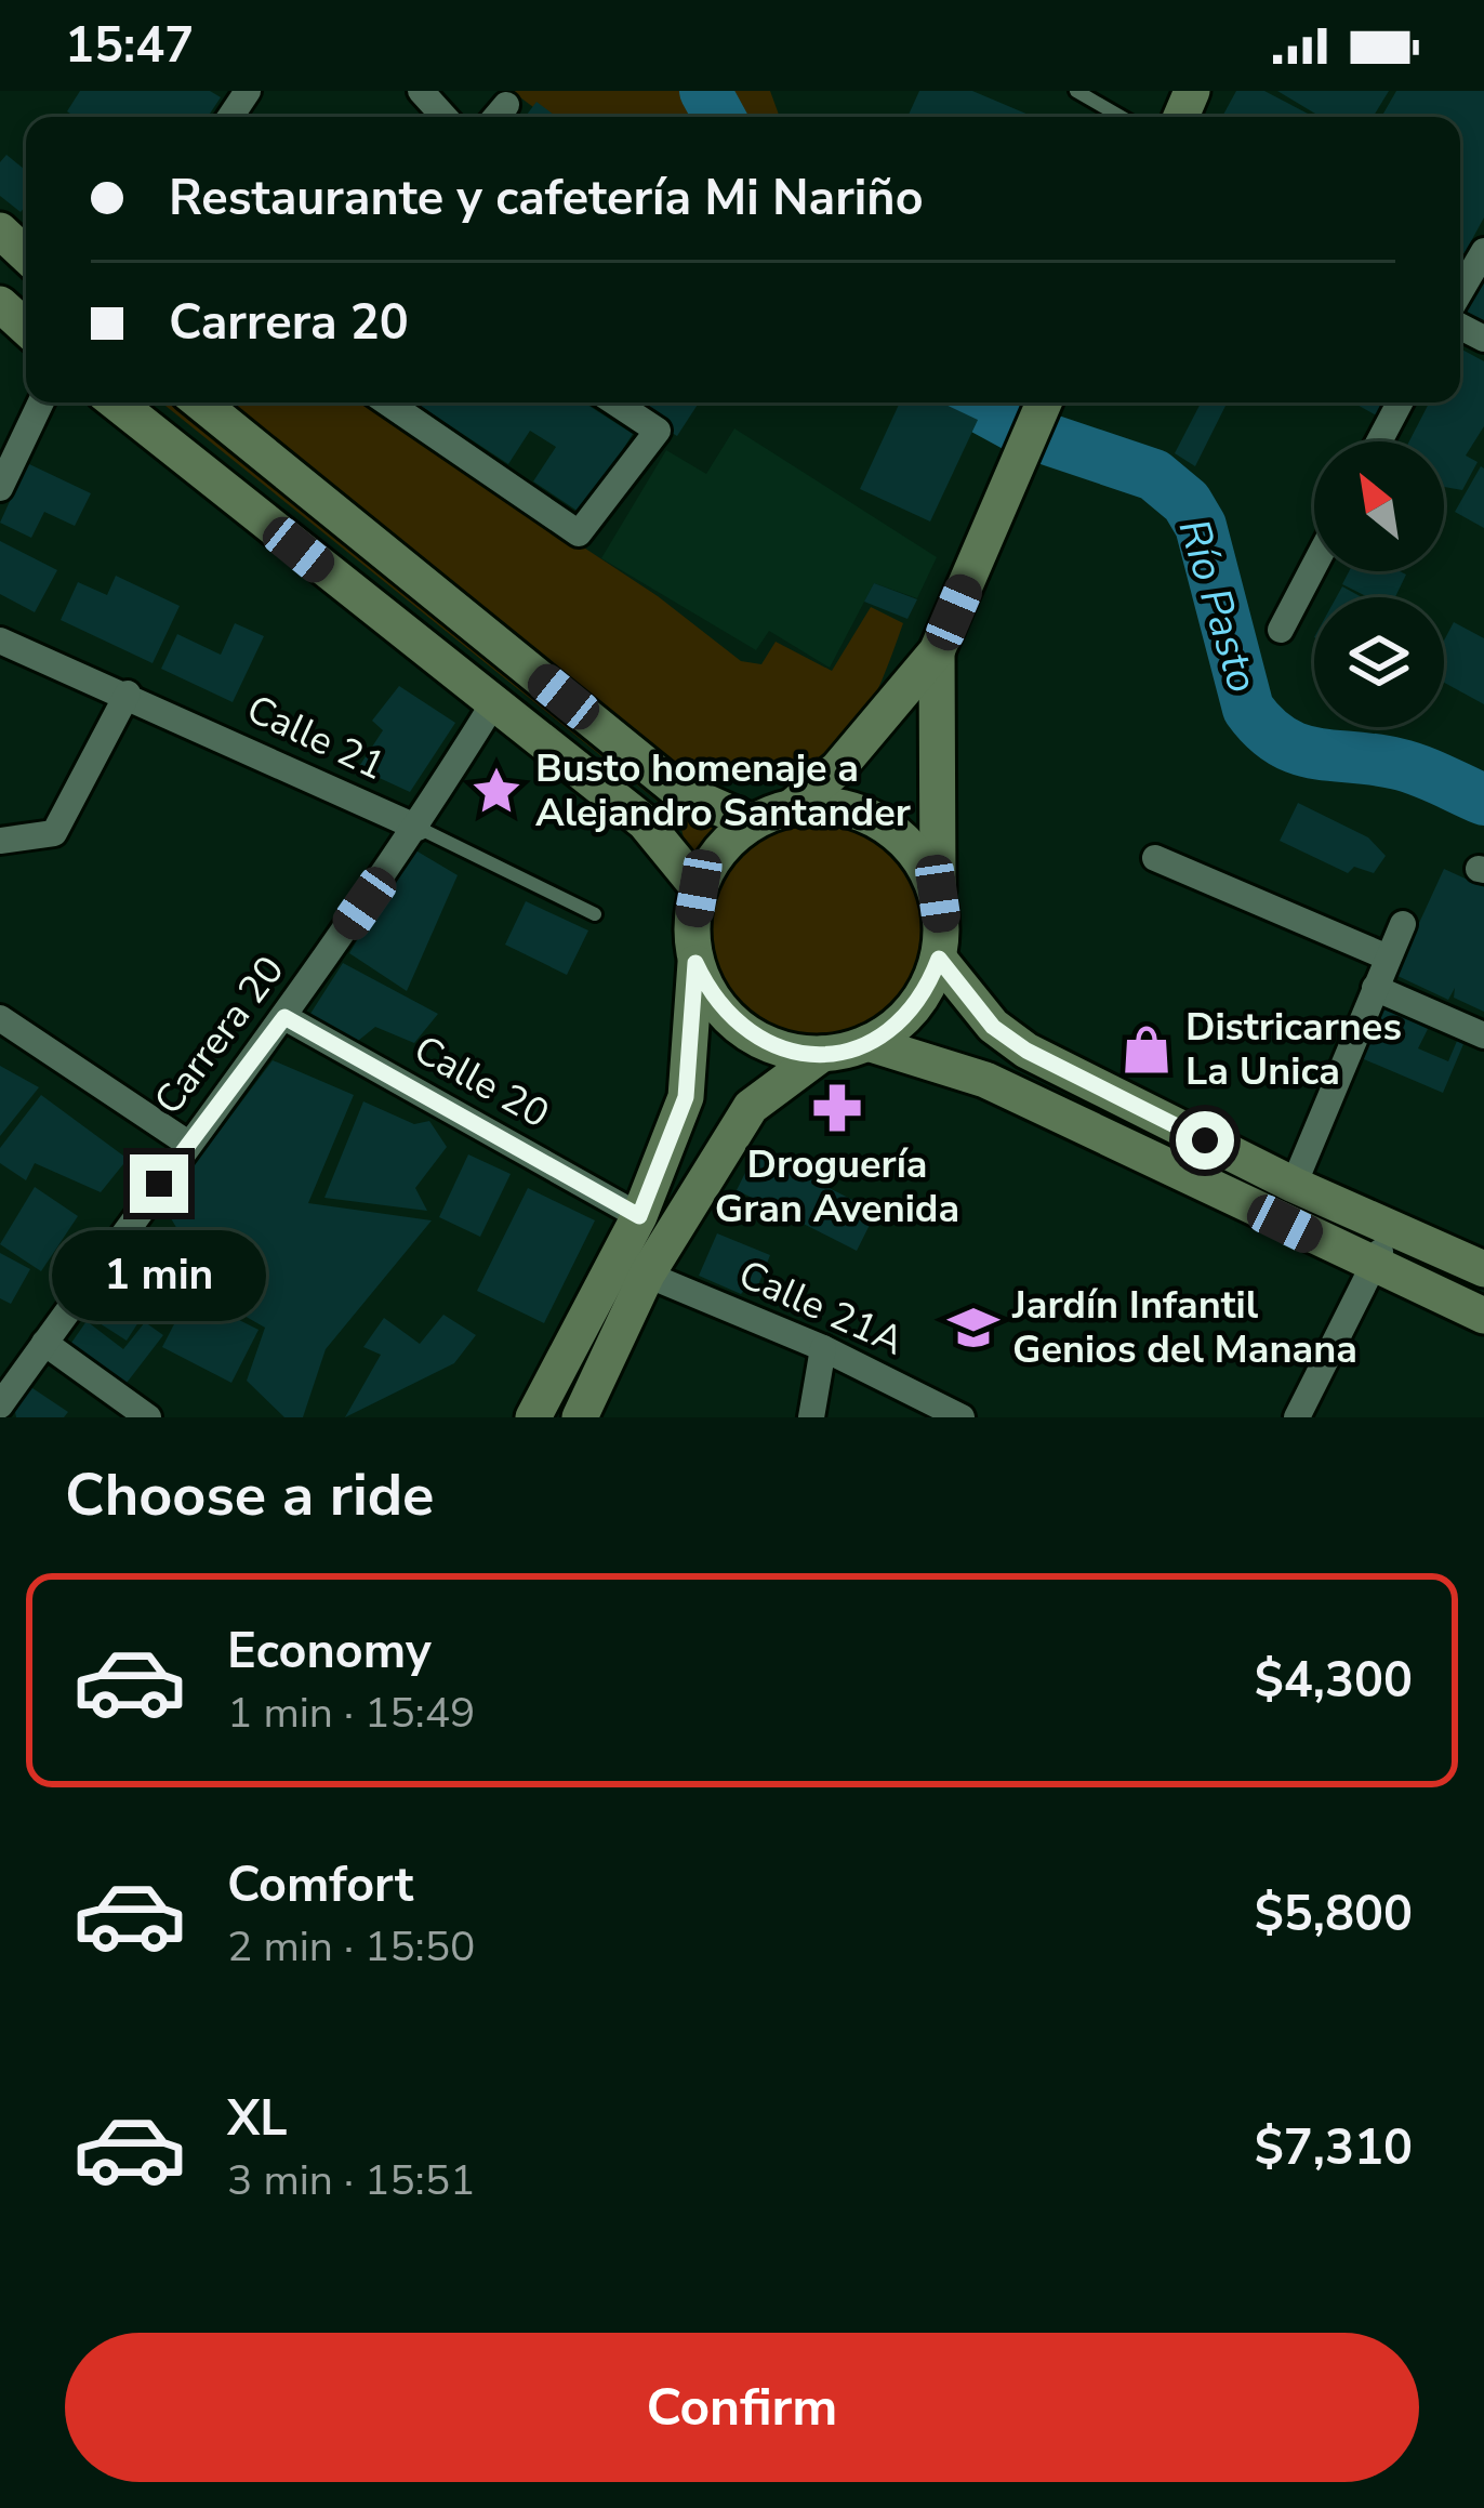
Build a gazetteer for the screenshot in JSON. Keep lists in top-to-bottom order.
{
  "streets": {
    "street": [
      "Calle 21",
      "Carrera 20",
      "Calle 20",
      "Calle 21A"
    ]
  },
  "crossings": [
    ["Calle 21", "Carrera 20"],
    ["Carrera 20", "Calle 20"]
  ],
  "water": ["Río Pasto"],
  "places": {
    "place": ["Busto homenaje a Alejandro Santander"],
    "shop": ["Districarnes La Unica"],
    "pharmacy": ["Droguería Gran Avenida"],
    "school or university": ["Jardín Infantil Genios del Manana"]
  },
  "north": "top left",
  "page": {
    "status": "15:47",
    "banner": ["Restaurante y cafetería Mi Nariño", "Carrera 20"],
    "bubble": "1 min",
    "heading": "Choose a ride",
    "list": [
      {
        "name": "Economy",
        "note": "1 min · 15:49",
        "value": "$4,300"
      },
      {
        "name": "Comfort",
        "note": "2 min · 15:50",
        "value": "$5,800"
      },
      {
        "name": "XL",
        "note": "3 min · 15:51",
        "value": "$7,310"
      }
    ],
    "buttons": "Confirm"
  }
}
